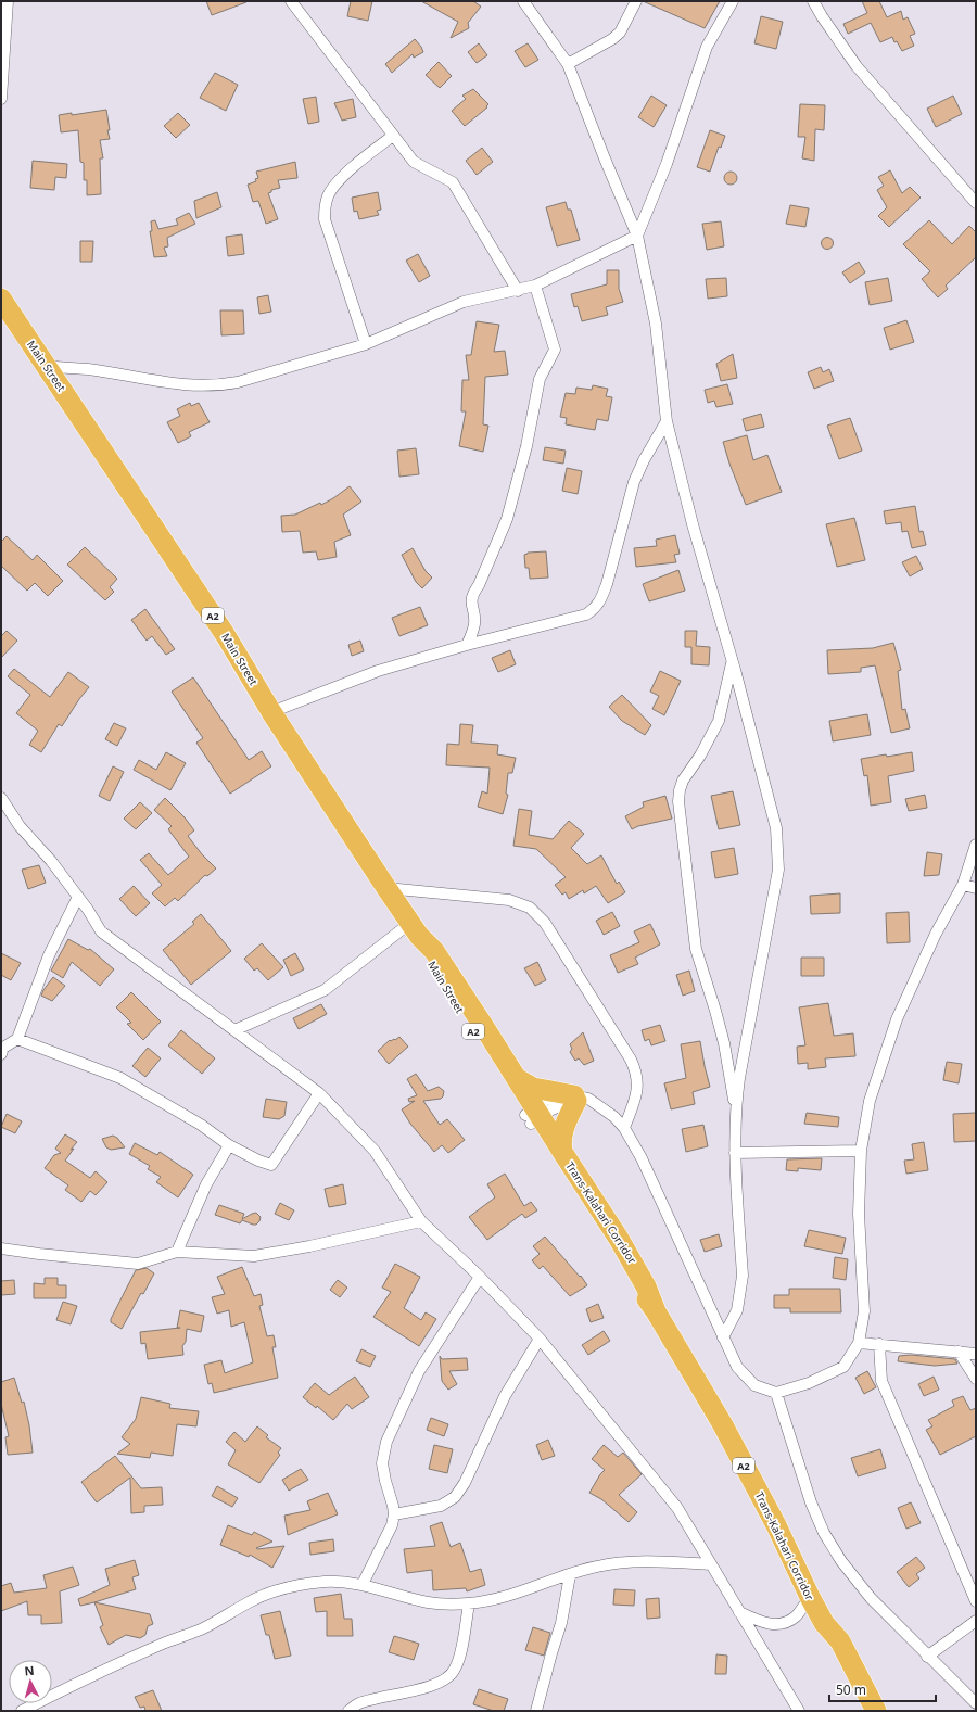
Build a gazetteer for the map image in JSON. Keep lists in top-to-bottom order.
{
  "streets": {
    "highway": ["Main Street", "A2", "Trans-Kalahari Corridor"]
  },
  "crossings": [
    ["Main Street", "Trans-Kalahari Corridor"]
  ],
  "scale_bar": "50 m",
  "north": "top"
}
